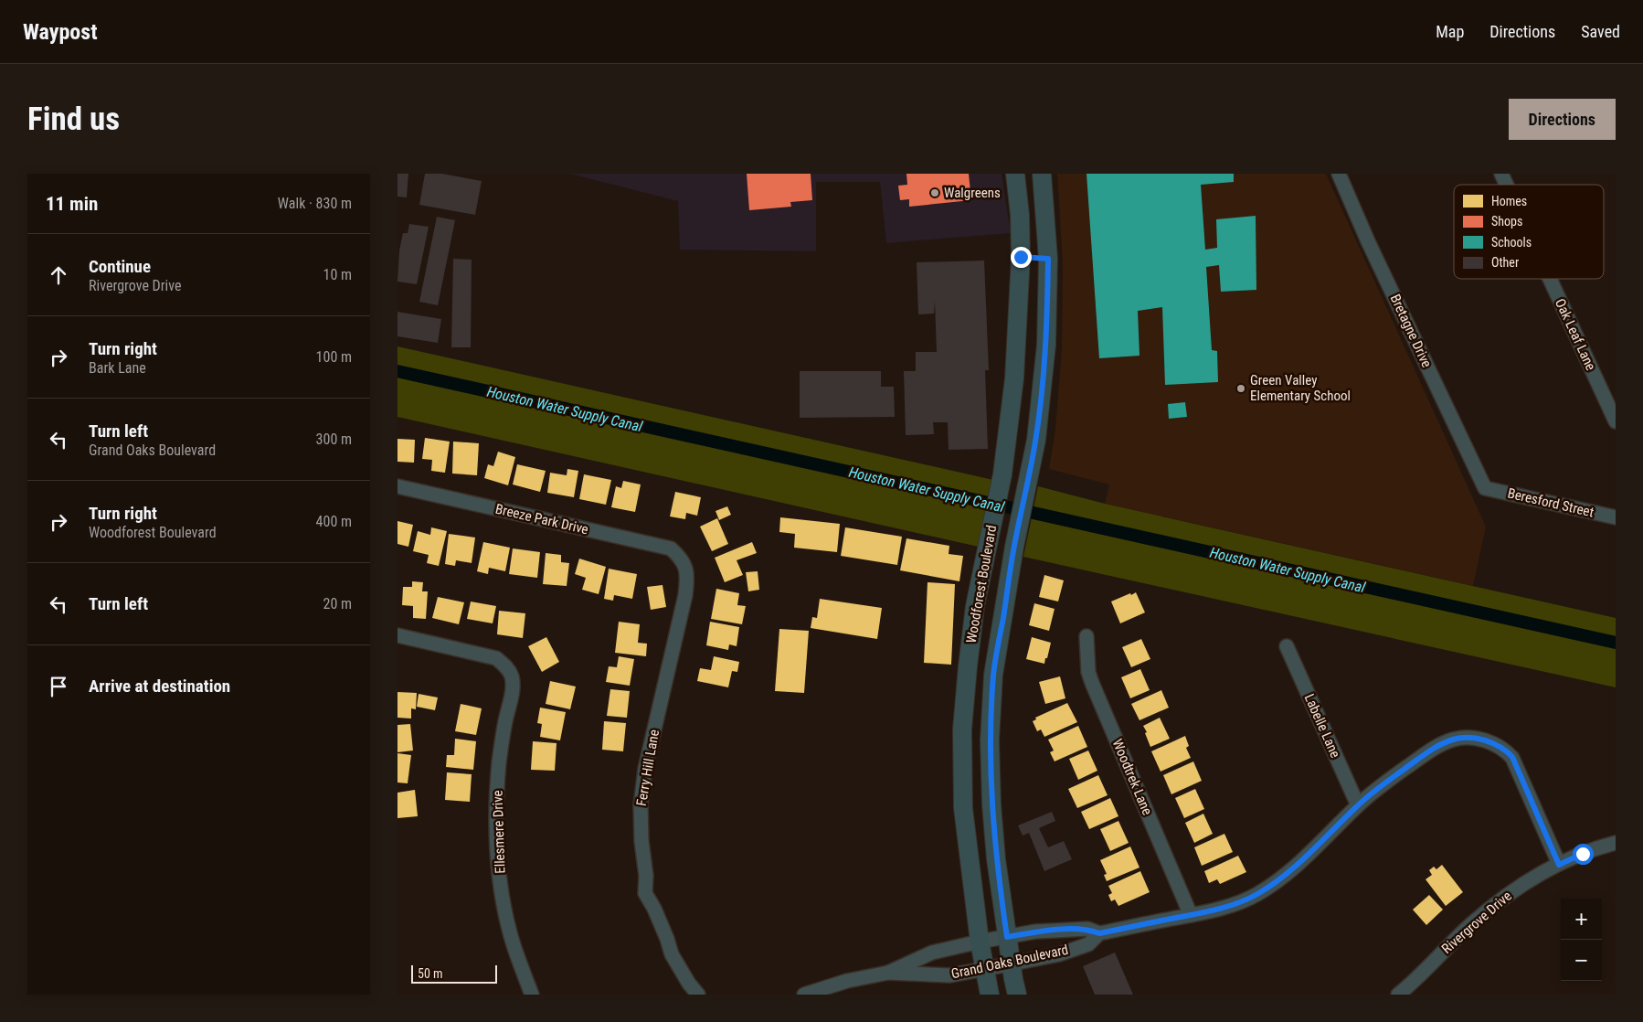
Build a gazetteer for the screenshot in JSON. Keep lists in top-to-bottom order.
{
  "streets": {
    "main road": ["Woodforest Boulevard"],
    "street": [
      "Bretagne Drive",
      "Oak Leaf Lane",
      "Beresford Street",
      "Breeze Park Drive",
      "Labelle Lane",
      "Ferry Hill Lane",
      "Woodtrek Lane",
      "Ellesmere Drive",
      "Rivergrove Drive",
      "Grand Oaks Boulevard"
    ]
  },
  "crossings": [
    ["Bretagne Drive", "Beresford Street"],
    ["Breeze Park Drive", "Ferry Hill Lane"],
    ["Woodforest Boulevard", "Grand Oaks Boulevard"],
    ["Labelle Lane", "Grand Oaks Boulevard"],
    ["Woodtrek Lane", "Grand Oaks Boulevard"],
    ["Rivergrove Drive", "Grand Oaks Boulevard"]
  ],
  "water": ["Houston Water Supply Canal"],
  "places": ["Walgreens", "Green Valley Elementary School"],
  "legend": [
    "Homes",
    "Shops",
    "Schools",
    "Other"
  ],
  "scale_bar": "50 m",
  "page": {
    "header": "Waypost",
    "nav": ["Map", "Directions", "Saved"],
    "buttons": "Directions",
    "title": "Find us",
    "heading": ["11 min", "Walk · 830 m"],
    "list": [
      ["Continue", "Rivergrove Drive", "10 m"],
      ["Turn right", "Bark Lane", "100 m"],
      ["Turn left", "Grand Oaks Boulevard", "300 m"],
      ["Turn right", "Woodforest Boulevard", "400 m"],
      ["Turn left", "20 m"],
      "Arrive at destination"
    ],
    "map_buttons": ["+", "−"],
    "scale": "50 m"
  }
}
